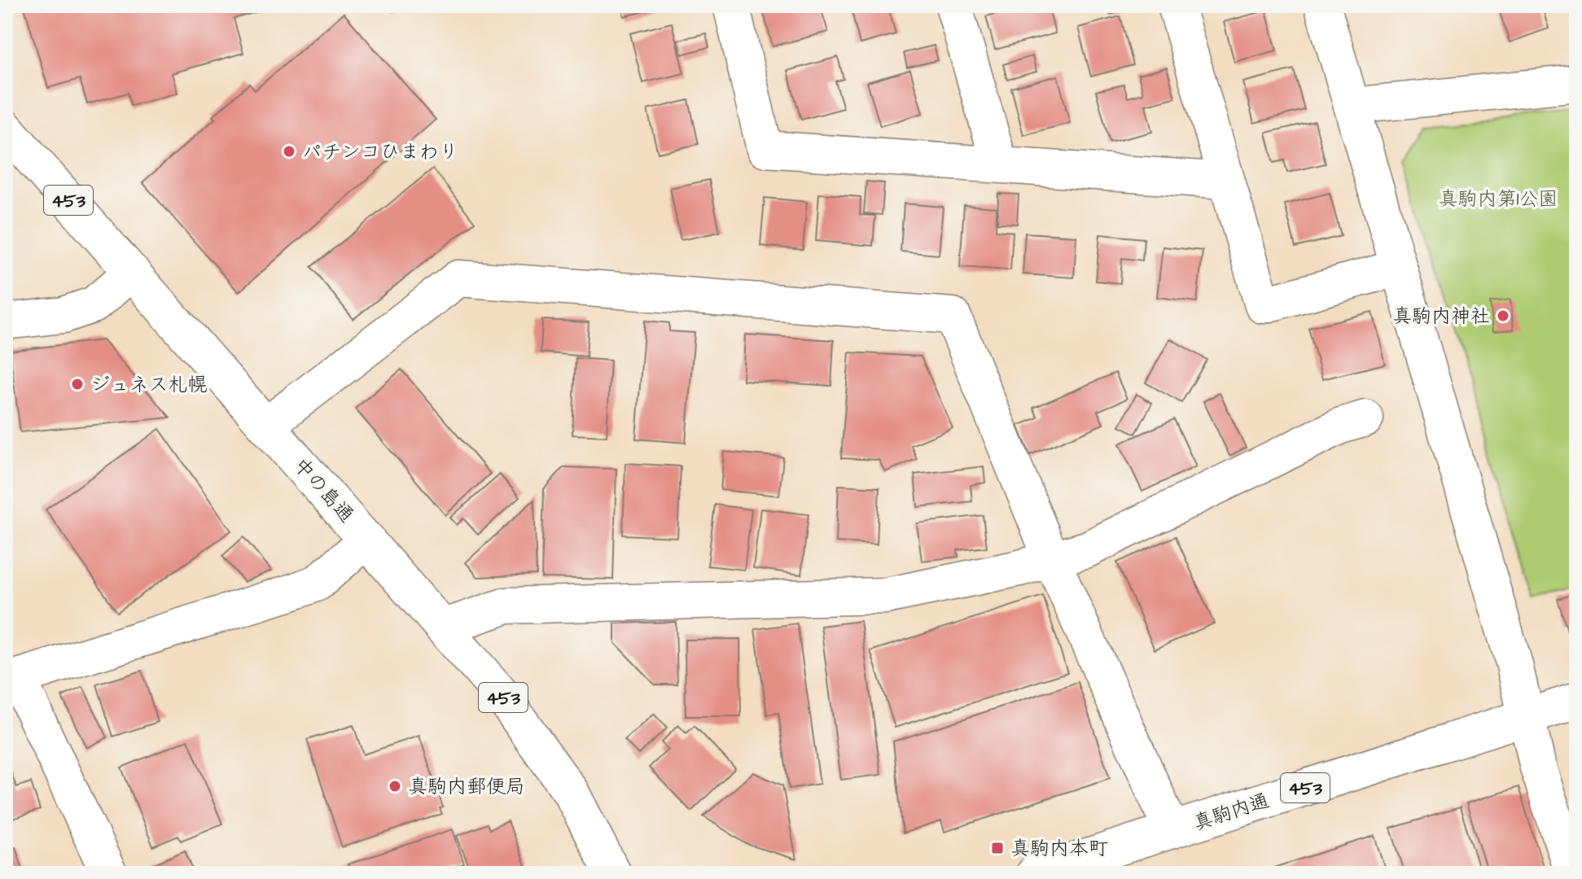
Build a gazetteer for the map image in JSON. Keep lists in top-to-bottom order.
{
  "streets": {
    "main road": ["453", "中の島通", "真駒内通"]
  },
  "parks": ["真駒内第1公園"],
  "places": {
    "other": [
      "パチンコひまわり",
      "真駒内神社",
      "ジュネス札幌",
      "真駒内郵便局"
    ],
    "transit": ["真駒内本町"]
  }
}
